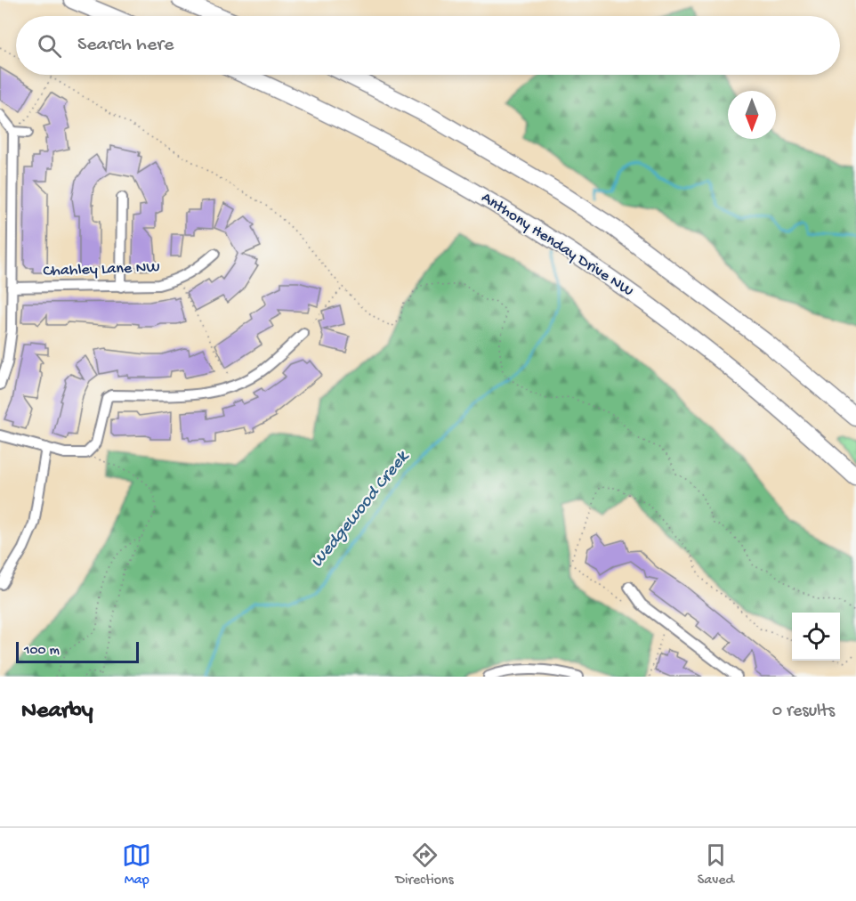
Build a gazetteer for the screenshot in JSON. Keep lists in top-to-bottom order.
{
  "streets": {
    "highway": ["Anthony Henday Drive NW"],
    "street": ["Chahley Lane NW"]
  },
  "water": ["Wedgewood Creek"],
  "scale_bar": "100 m",
  "north": "bottom",
  "page": {
    "search": "Search here",
    "scale": "100 m",
    "heading": ["Nearby", "0 results"],
    "nav": ["Map", "Directions", "Saved"]
  }
}
